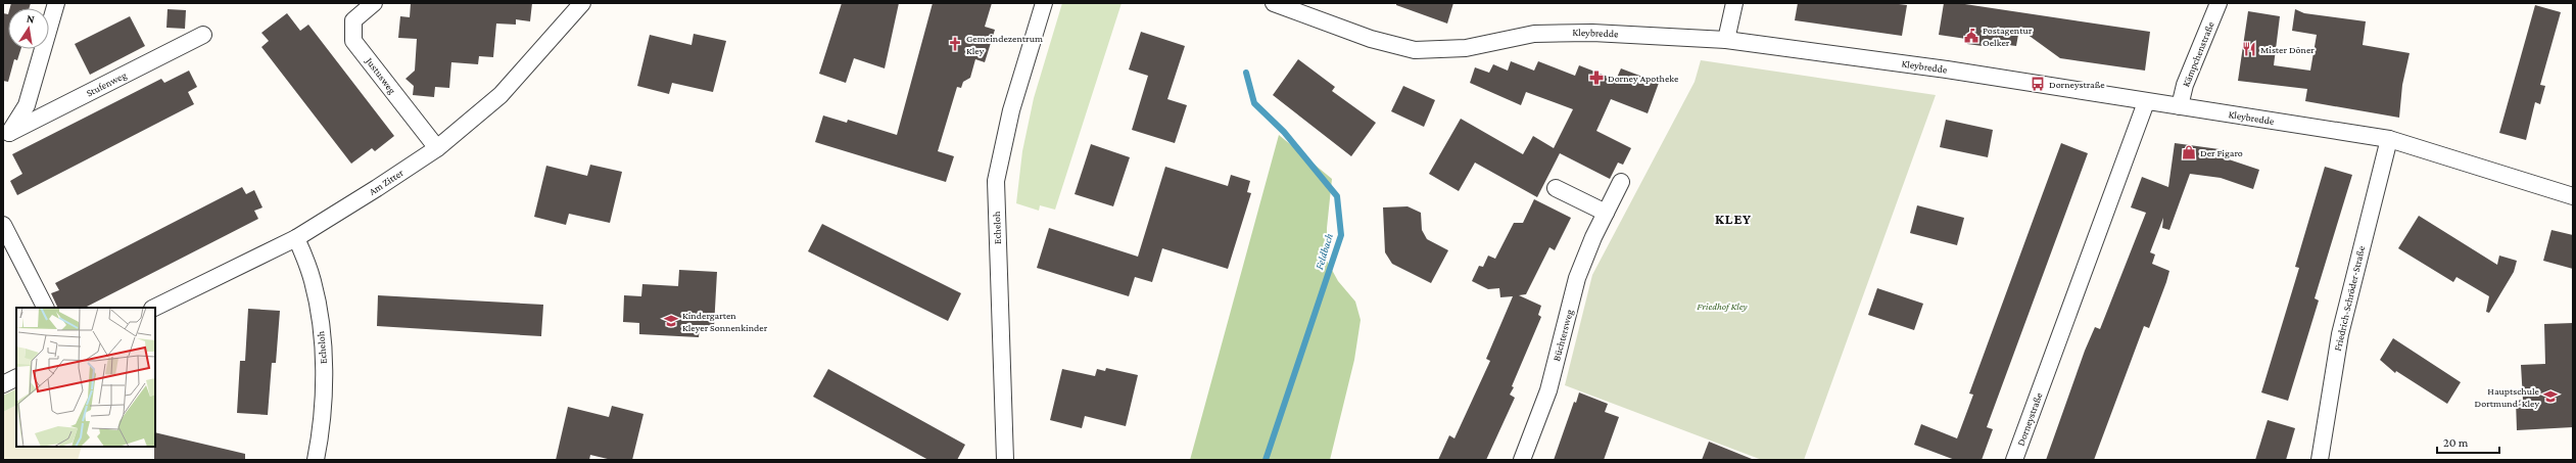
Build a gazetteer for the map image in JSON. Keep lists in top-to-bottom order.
{
  "streets": {
    "street": [
      "Kleybredde",
      "Kämpchenstraße",
      "Justusweg",
      "Stufenweg",
      "Am Zitter",
      "Echeloh",
      "Friedrich-Schröder-Straße",
      "Büchtersweg",
      "Dorneystraße"
    ]
  },
  "crossings": [
    ["Kleybredde", "Kämpchenstraße"],
    ["Kleybredde", "Friedrich-Schröder-Straße"],
    ["Kleybredde", "Dorneystraße"],
    ["Justusweg", "Am Zitter"],
    ["Am Zitter", "Echeloh"]
  ],
  "districts": ["KLEY"],
  "water": ["Feldbach"],
  "parks": ["Friedhof Kley"],
  "places": {
    "public building": ["Postagentur Oelker"],
    "church": ["Gemeindezentrum Kley"],
    "restaurant": ["Mister Döner"],
    "pharmacy": ["Dorney Apotheke"],
    "bus stop": ["Dorneystraße"],
    "shop": ["Der Figaro"],
    "school or university": ["Kindergarten Kleyer Sonnenkinder", "Hauptschule Dortmund-Kley"]
  },
  "scale_bar": "20 m",
  "north": "top"
}
